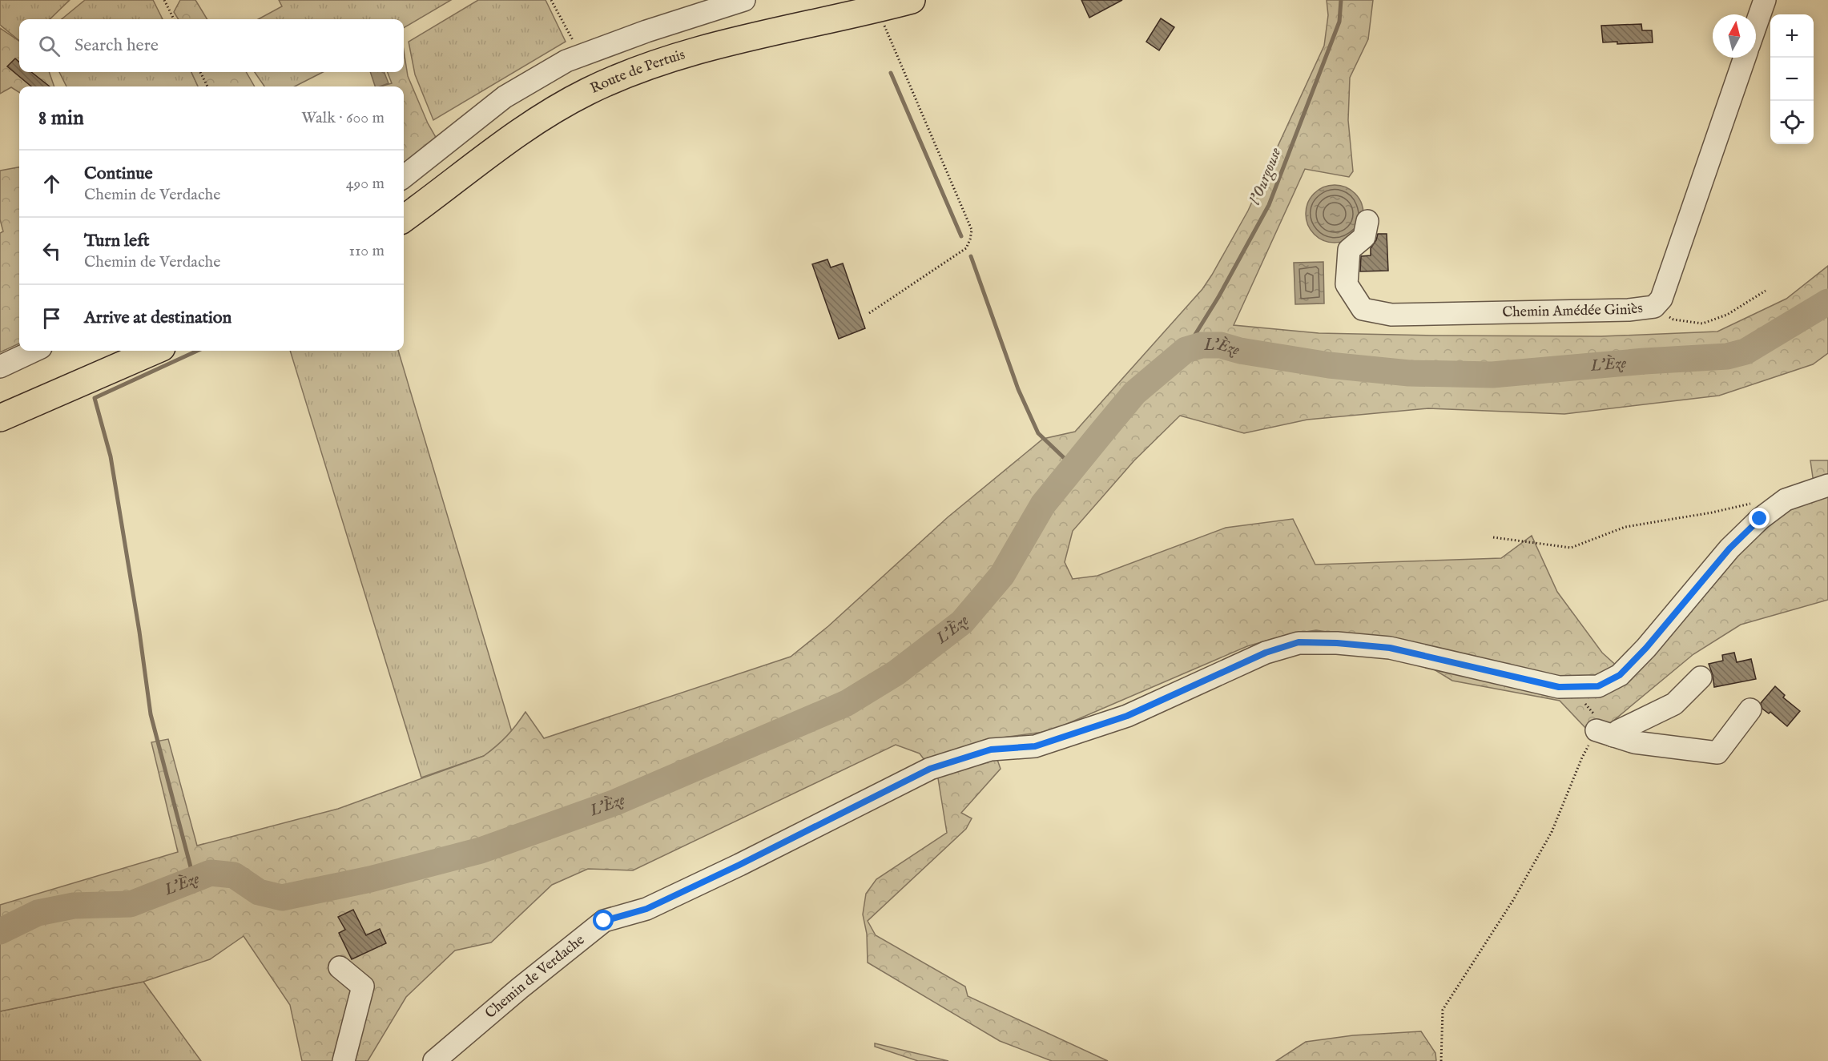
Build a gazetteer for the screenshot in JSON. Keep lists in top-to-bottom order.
{
  "streets": {
    "main road": ["Route de Pertuis"],
    "street": ["Chemin Amédée Giniès", "Chemin de Verdache"]
  },
  "water": ["l'Ourgouse", "L'Èze"],
  "north": "top",
  "page": {
    "map_buttons": ["+", "−"],
    "search": "Search here",
    "heading": ["8 min", "Walk · 600 m"],
    "list": [
      ["Continue", "Chemin de Verdache", "490 m"],
      ["Turn left", "Chemin de Verdache", "110 m"],
      "Arrive at destination"
    ]
  }
}
